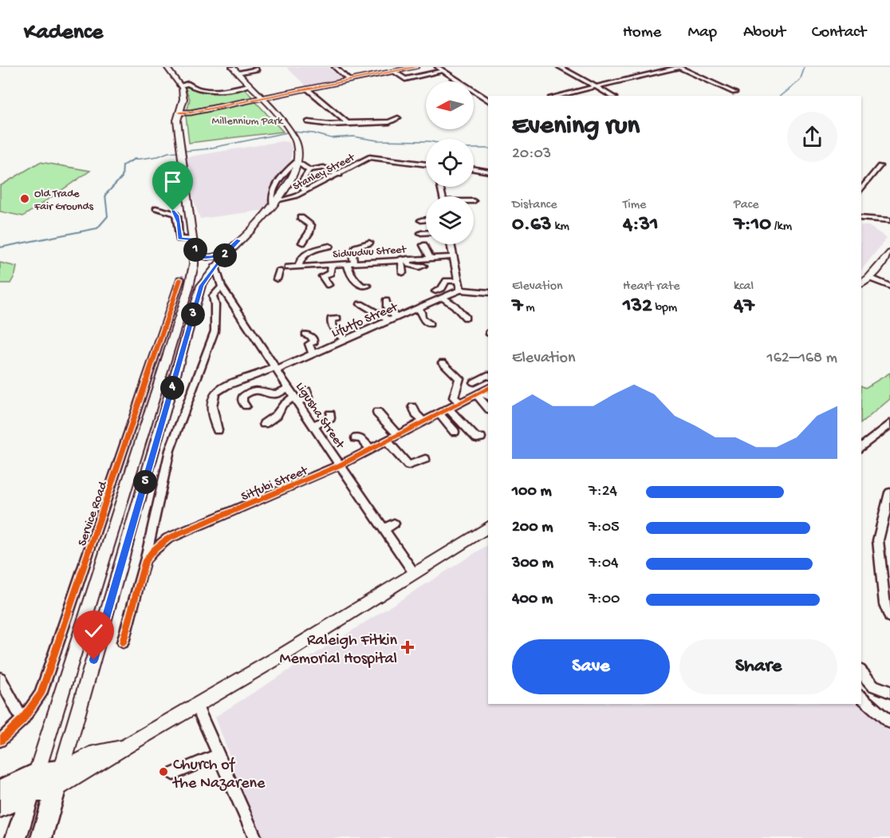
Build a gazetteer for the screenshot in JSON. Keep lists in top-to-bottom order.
{
  "streets": {
    "street": [
      "Stanley Street",
      "Sidvudvu Street",
      "Lifutfo Street",
      "Ligusha Street",
      "Sitfubi Street",
      "Service Road"
    ]
  },
  "crossings": [
    ["Lifutfo Street", "Ligusha Street"],
    ["Ligusha Street", "Sitfubi Street"]
  ],
  "parks": ["Millennium Park"],
  "places": {
    "other": ["Old Trade Fair Grounds", "Church of the Nazarene"],
    "health": ["Raleigh Fitkin Memorial Hospital"]
  },
  "north": "left",
  "page": {
    "header": "Kadence",
    "nav": [
      "Home",
      "Map",
      "About",
      "Contact"
    ],
    "heading": ["Evening run", "20:03"],
    "stats": [
      ["Distance", "0.63 km"],
      ["Time", "4:31"],
      ["Pace", "7:10 /km"],
      ["Elevation", "7 m"],
      ["Heart rate", "132 bpm"],
      ["kcal", "47"]
    ],
    "pins": [
      "1",
      "2",
      "3",
      "4",
      "5"
    ],
    "chart": ["Elevation", "162–168 m"],
    "list": [
      {
        "name": "100 m",
        "note": "7:24"
      },
      {
        "name": "200 m",
        "note": "7:05"
      },
      {
        "name": "300 m",
        "note": "7:04"
      },
      {
        "name": "400 m",
        "note": "7:00"
      }
    ],
    "buttons": ["Save", "Share"]
  }
}
